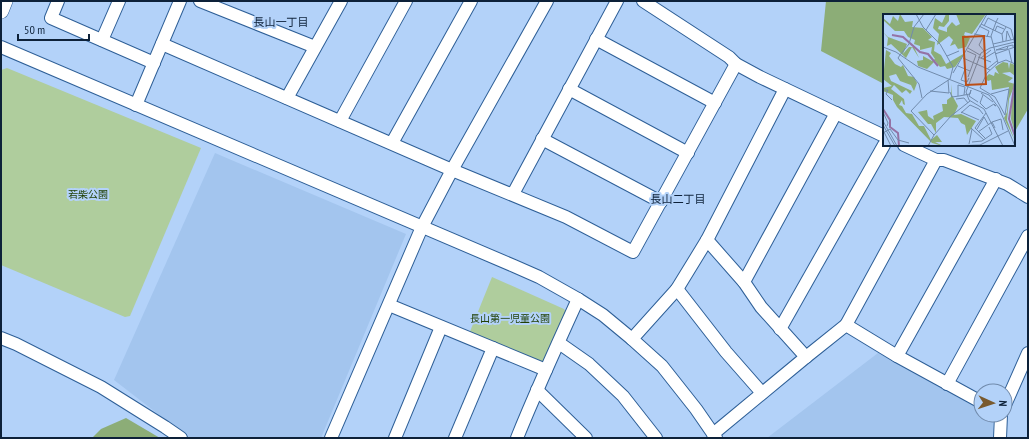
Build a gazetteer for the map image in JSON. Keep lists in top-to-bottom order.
{
  "districts": ["長山一丁目", "長山二丁目"],
  "parks": ["若柴公園", "長山第一児童公園"],
  "scale_bar": "50 m",
  "north": "right"
}
